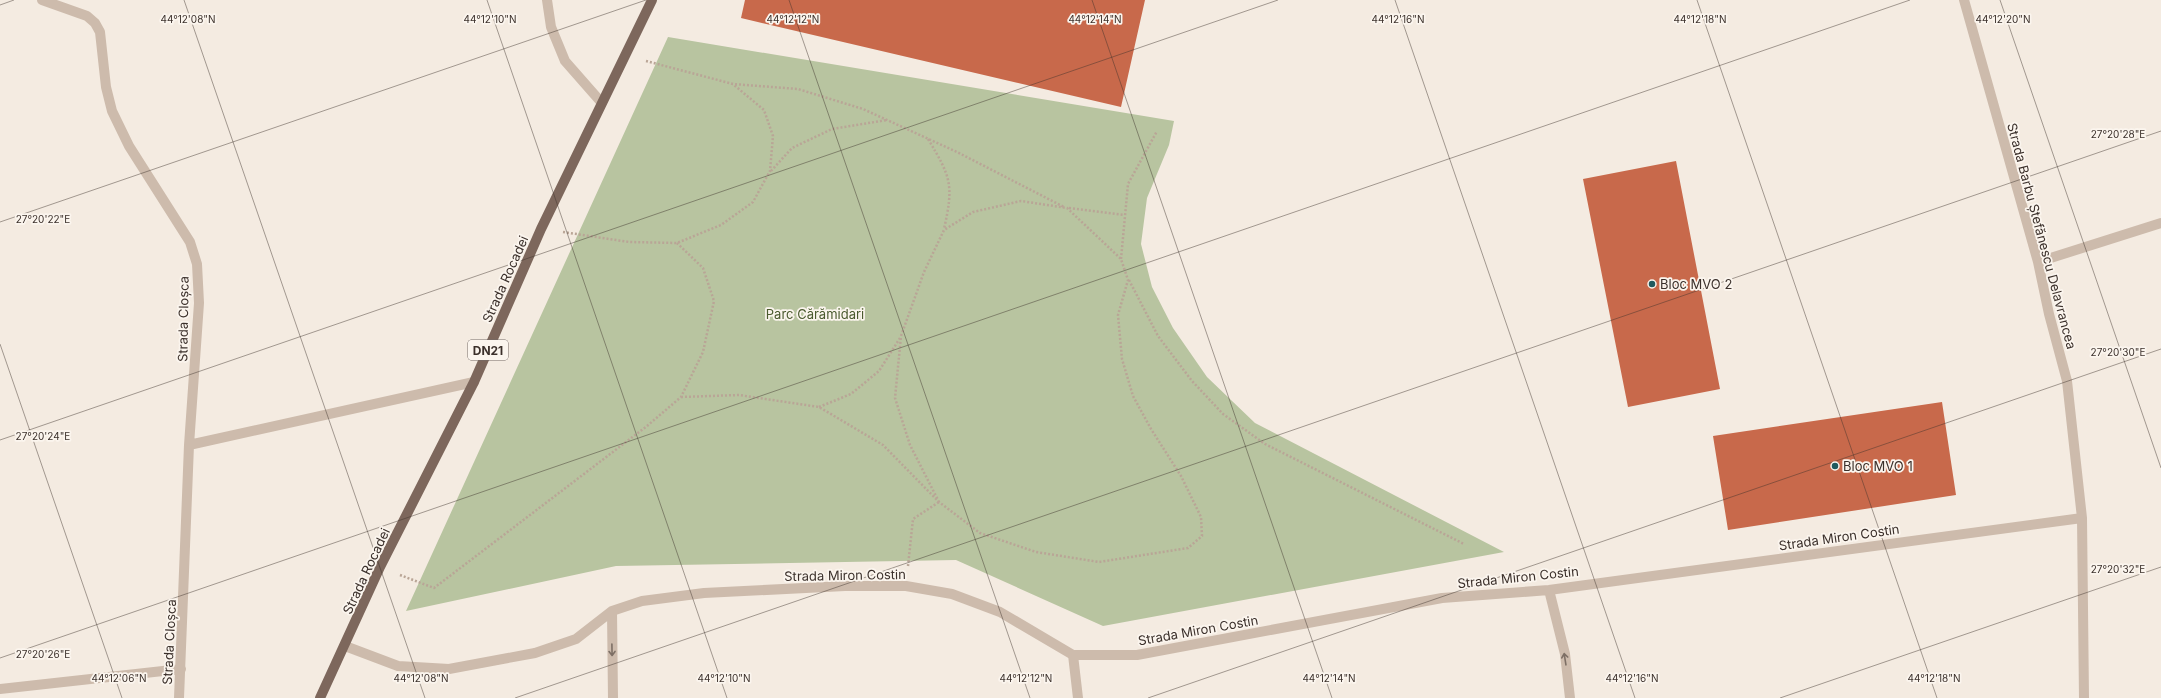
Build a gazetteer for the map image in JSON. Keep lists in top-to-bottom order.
{
  "streets": {
    "main road": ["Strada Rocadei", "DN21"],
    "street": ["Strada Barbu Ștefănescu Delavrancea", "Strada Cloșca", "Strada Miron Costin"]
  },
  "crossings": [
    ["Strada Barbu Ștefănescu Delavrancea", "Strada Miron Costin"],
    ["Strada Rocadei", "Strada Miron Costin"]
  ],
  "parks": ["Parc Cărămidari"],
  "places": ["Bloc MVO 2", "Bloc MVO 1"],
  "coordinates": [
    "44°12'14\"N",
    "44°12'20\"N",
    "44°12'08\"N",
    "44°12'10\"N",
    "44°12'12\"N",
    "44°12'16\"N",
    "44°12'18\"N",
    "27°20'28\"E",
    "27°20'22\"E",
    "27°20'30\"E",
    "27°20'24\"E",
    "27°20'32\"E",
    "27°20'26\"E",
    "44°12'06\"N"
  ]
}
